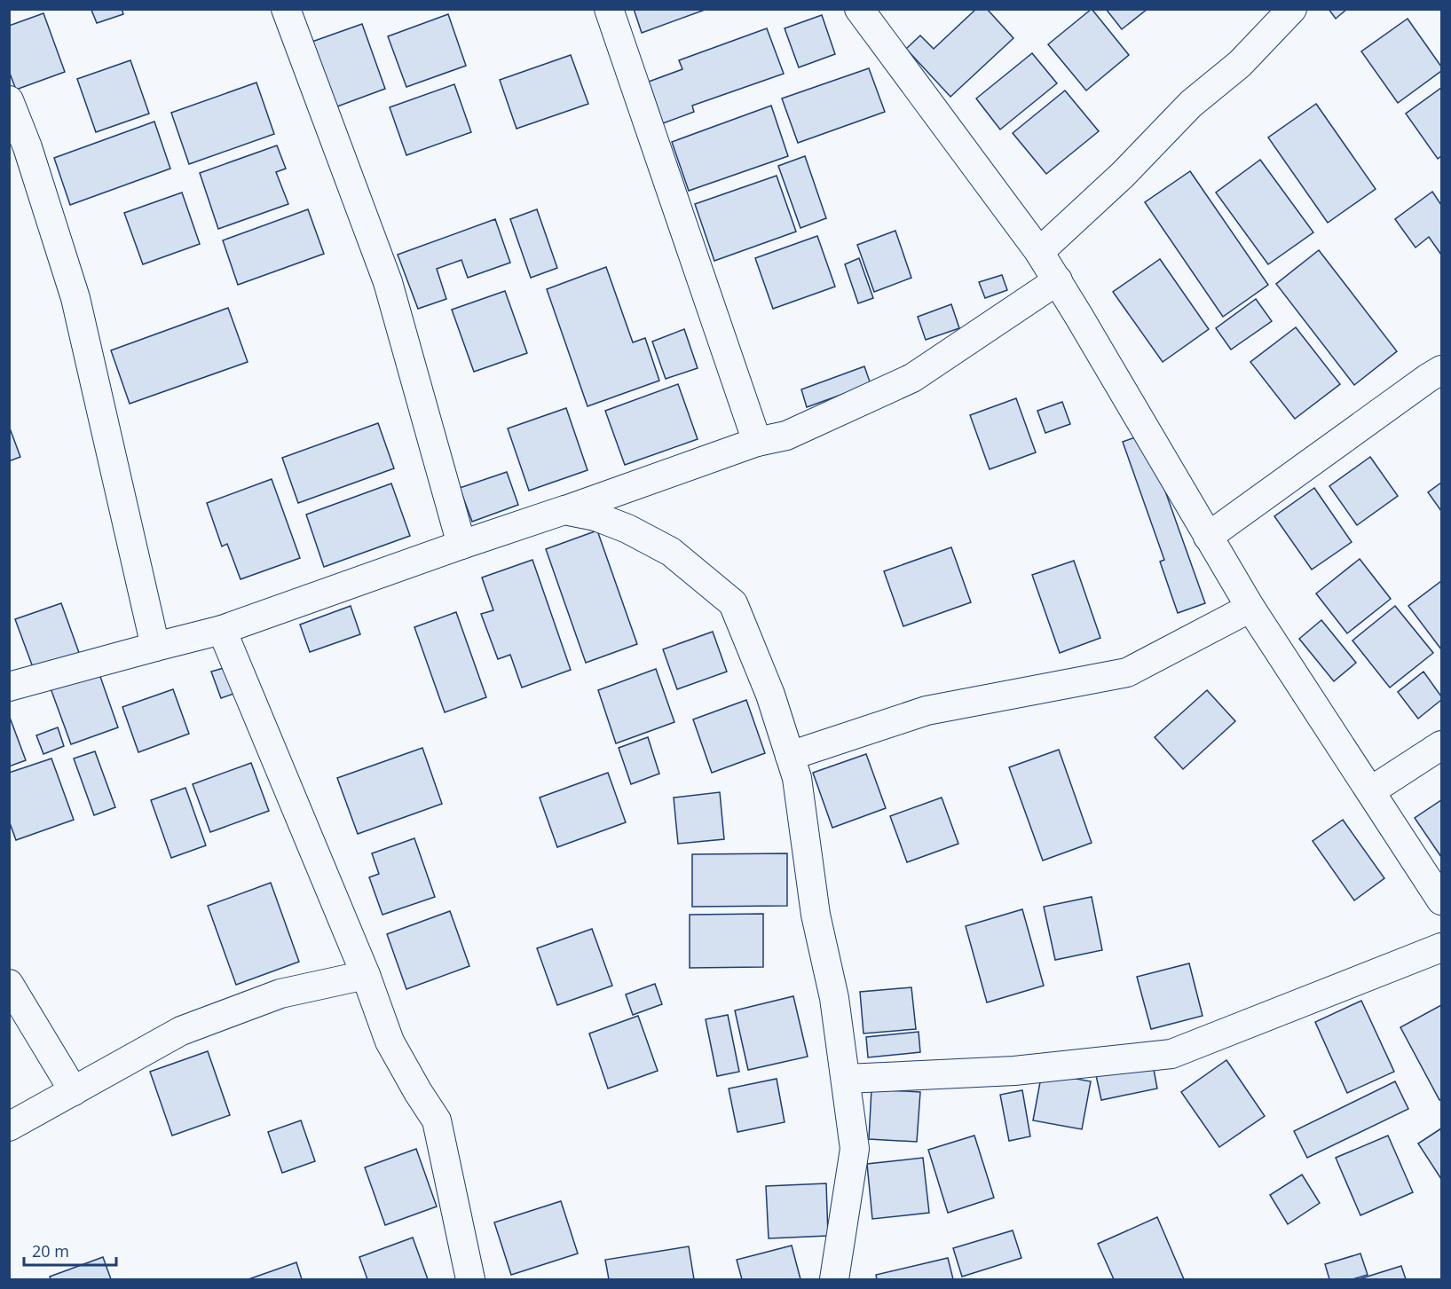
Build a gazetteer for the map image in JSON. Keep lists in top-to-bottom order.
{
  "scale_bar": "20 m"
}
